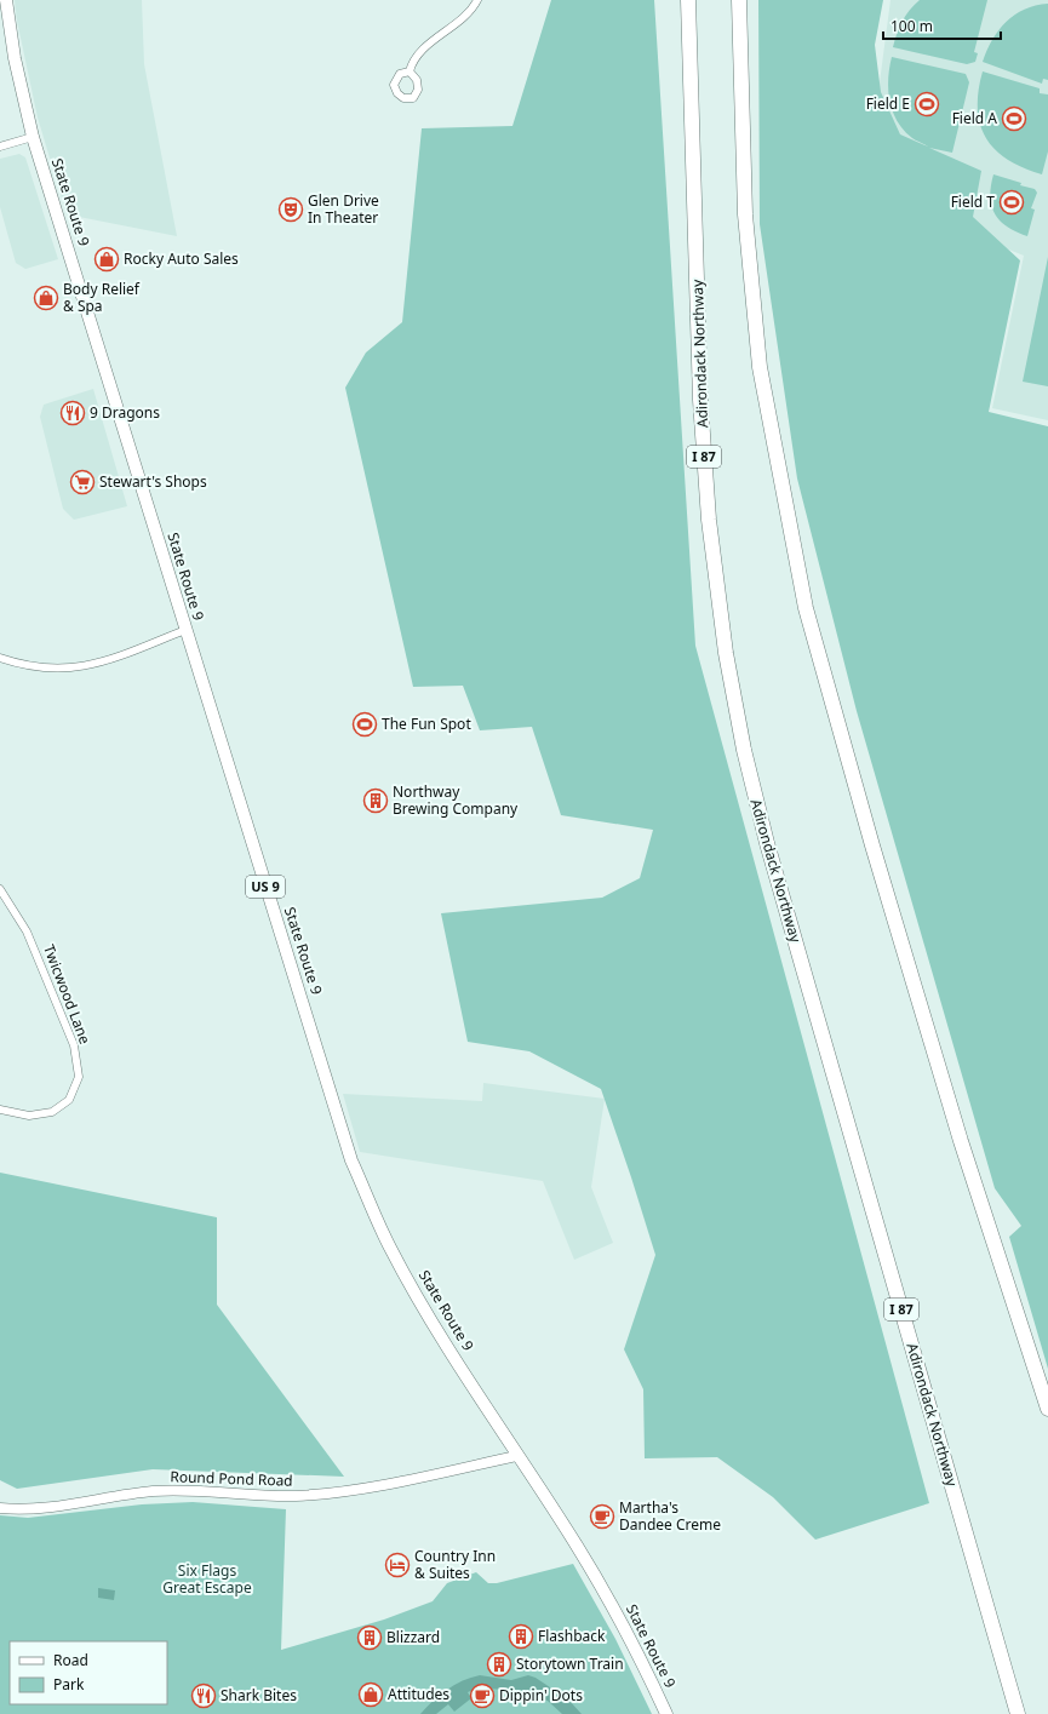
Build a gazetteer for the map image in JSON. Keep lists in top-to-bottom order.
{
  "streets": {
    "highway": ["Adirondack Northway", "I 87"],
    "main road": ["State Route 9", "US 9"],
    "street": ["Twicwood Lane", "Round Pond Road"]
  },
  "crossings": [
    ["State Route 9", "Round Pond Road"]
  ],
  "parks": ["Six Flags Great Escape"],
  "places": {
    "sports": [
      "Field E",
      "Field A",
      "Field T",
      "The Fun Spot"
    ],
    "theatre": ["Glen Drive In Theater"],
    "shop": ["Rocky Auto Sales", "Body Relief & Spa", "Attitudes"],
    "restaurant": ["9 Dragons", "Shark Bites"],
    "supermarket": ["Stewart's Shops"],
    "building": [
      "Northway Brewing Company",
      "Flashback",
      "Blizzard",
      "Storytown Train"
    ],
    "cafe": ["Martha's Dandee Creme", "Dippin' Dots"],
    "hotel": ["Country Inn & Suites"]
  },
  "legend": ["Road", "Park"],
  "scale_bar": "100 m"
}
